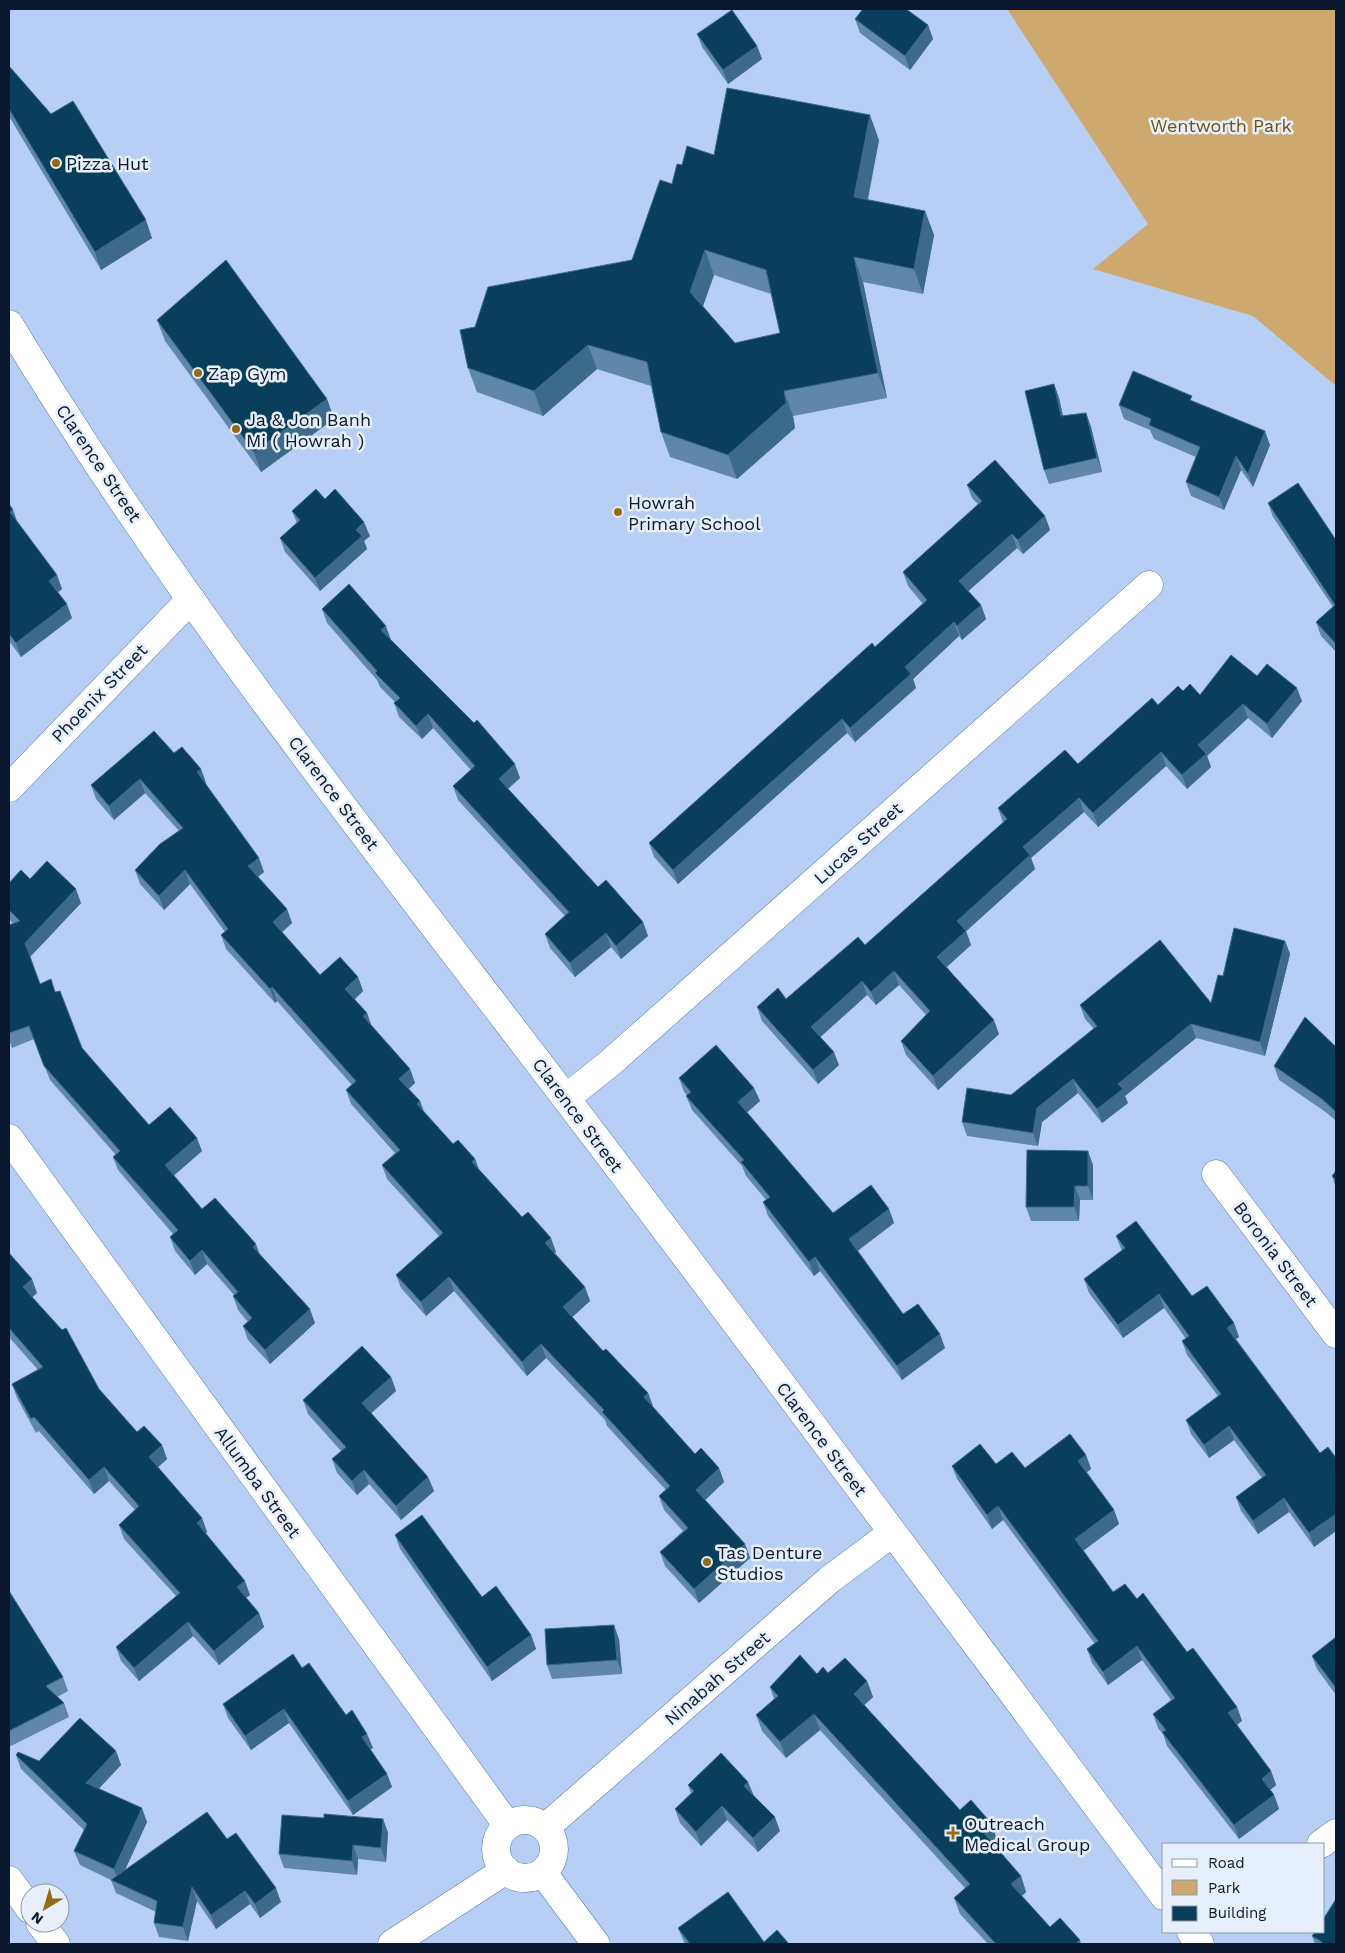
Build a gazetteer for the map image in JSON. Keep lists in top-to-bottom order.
{
  "streets": {
    "street": [
      "Clarence Street",
      "Phoenix Street",
      "Lucas Street",
      "Boronia Street",
      "Allumba Street",
      "Ninabah Street"
    ]
  },
  "crossings": [
    ["Clarence Street", "Phoenix Street"],
    ["Clarence Street", "Lucas Street"],
    ["Clarence Street", "Ninabah Street"],
    ["Allumba Street", "Ninabah Street"]
  ],
  "parks": ["Wentworth Park"],
  "places": {
    "other": [
      "Pizza Hut",
      "Zap Gym",
      "Ja & Jon Banh Mi ( Howrah )",
      "Howrah Primary School",
      "Tas Denture Studios"
    ],
    "health": ["Outreach Medical Group"]
  },
  "legend": ["Road", "Park", "Building"],
  "north": "bottom left"
}
